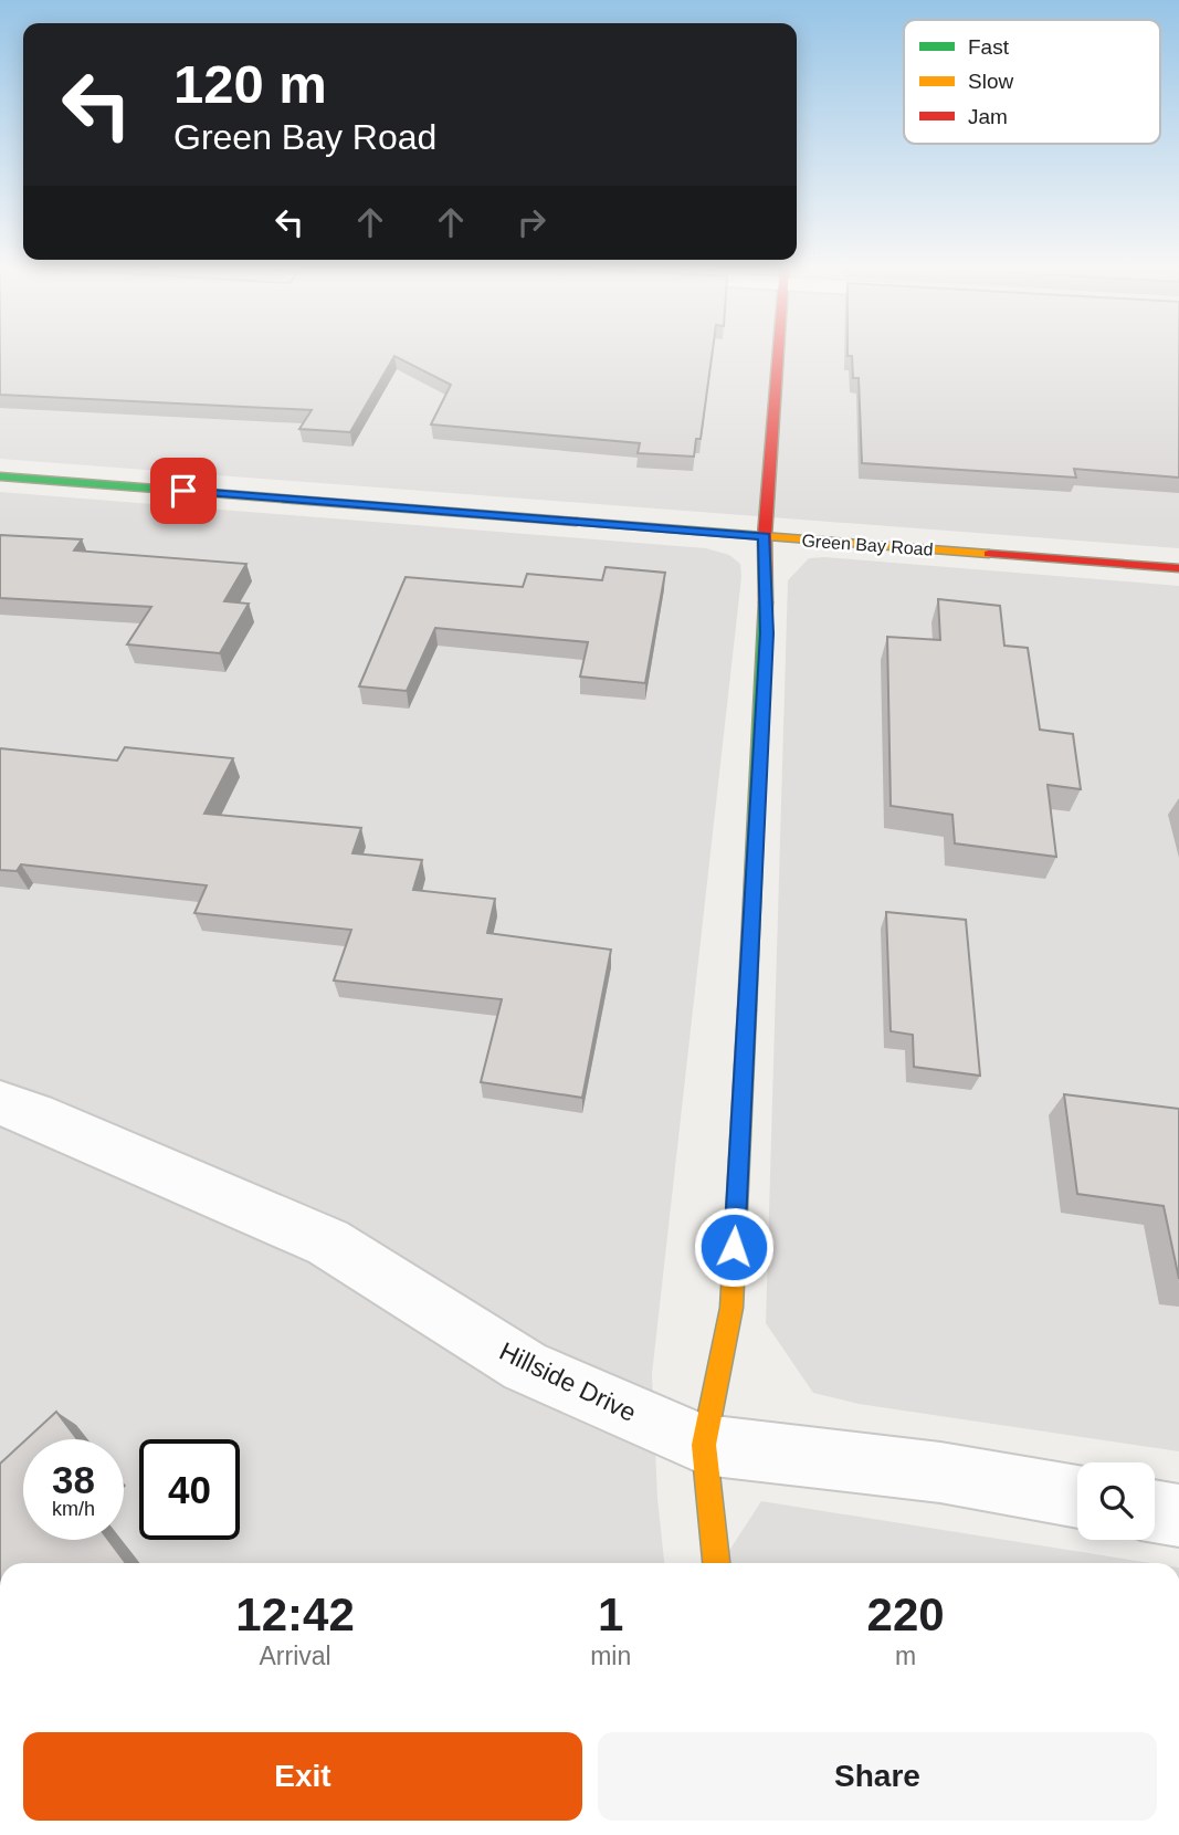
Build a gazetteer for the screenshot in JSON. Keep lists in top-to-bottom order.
{
  "streets": {
    "street": ["Green Bay Road", "Hillside Drive"]
  },
  "legend": ["Fast", "Slow", "Jam"],
  "page": {
    "turn": ["120 m", "Green Bay Road"],
    "speed": "38 km/h",
    "limit": "40",
    "eta": [
      "12:42",
      "Arrival",
      "1",
      "min",
      "220",
      "m"
    ],
    "buttons": ["Exit", "Share"]
  }
}
